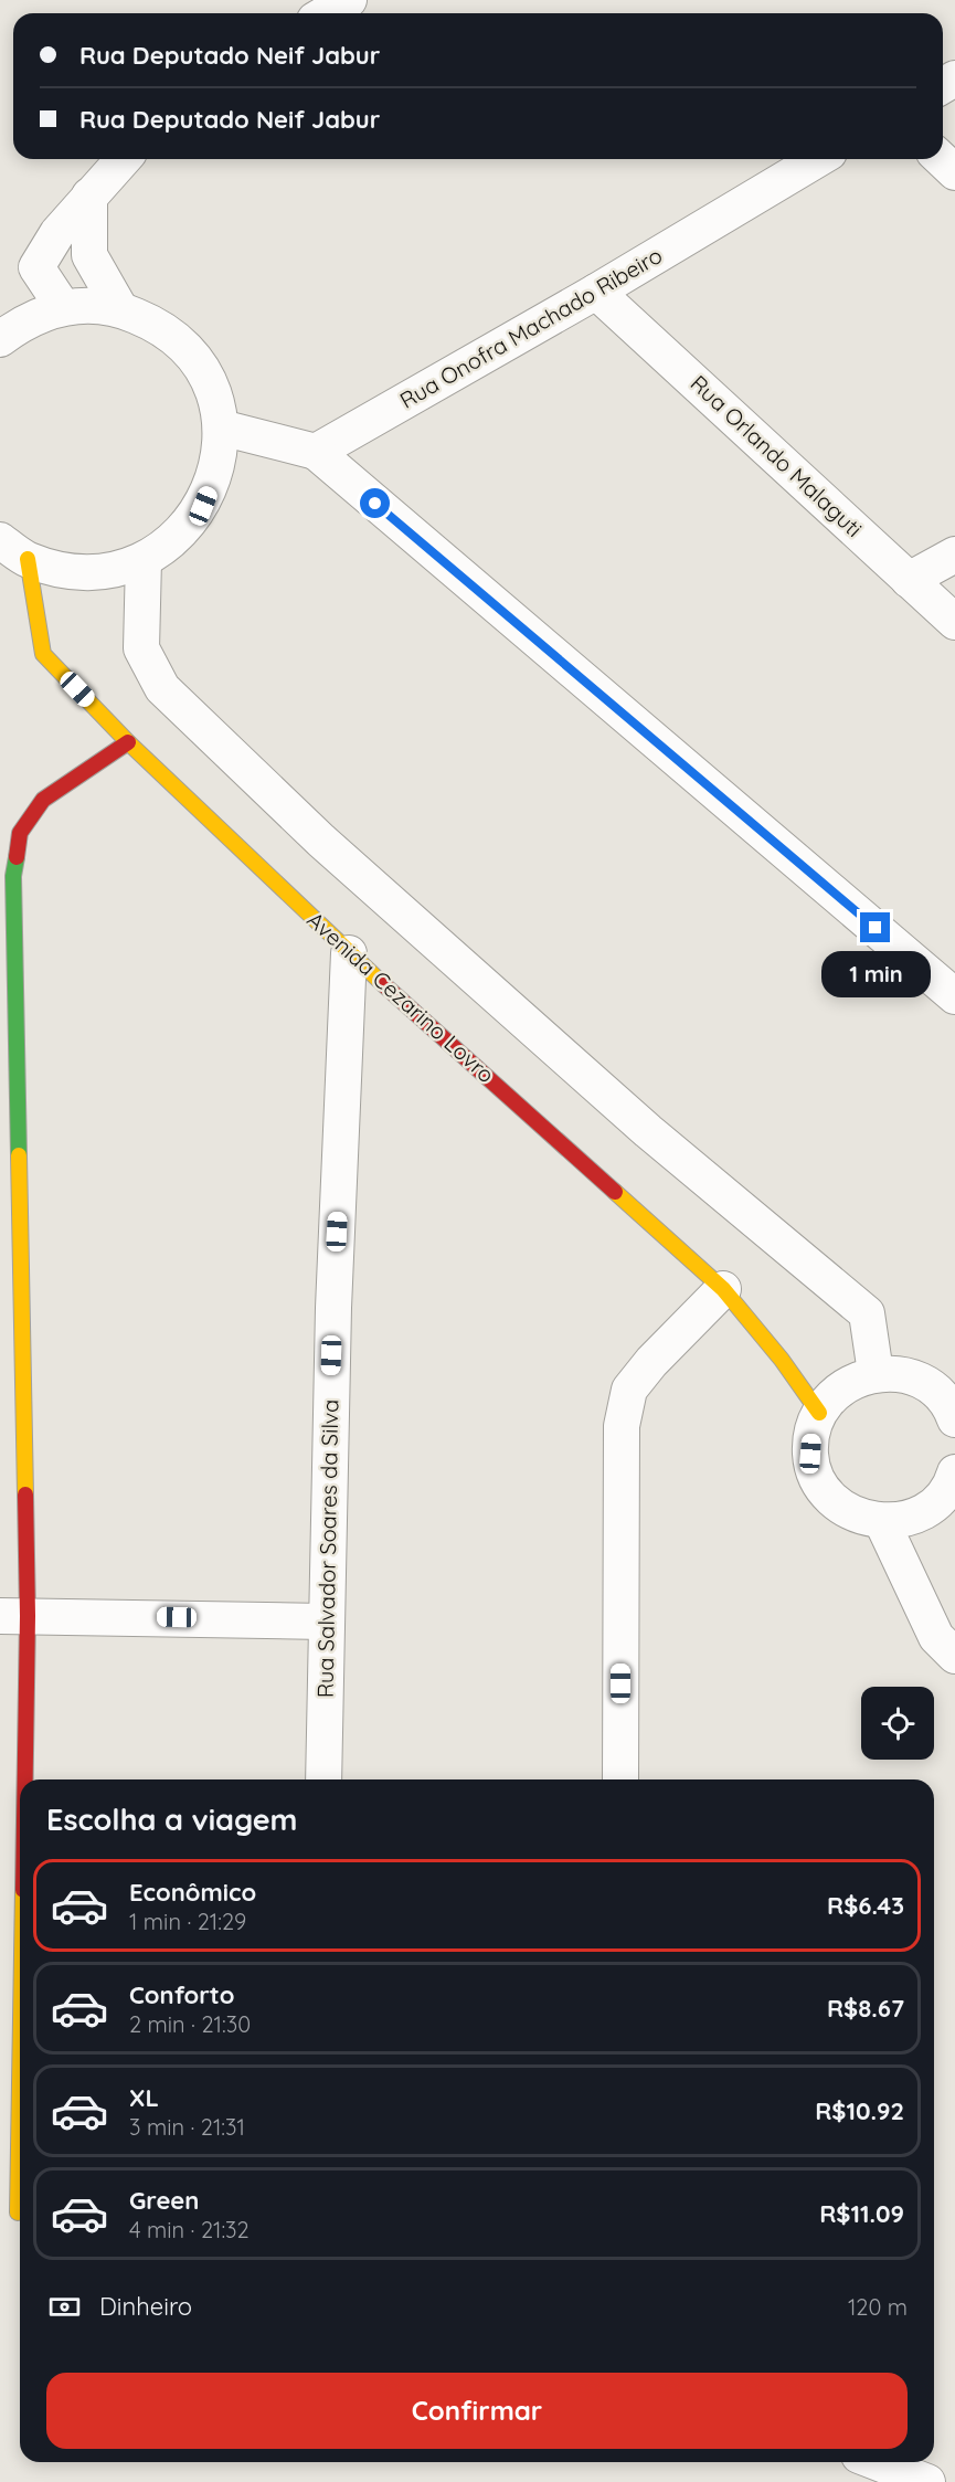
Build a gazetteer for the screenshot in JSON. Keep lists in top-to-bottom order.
{
  "streets": {
    "street": [
      "Rua Onofra Machado Ribeiro",
      "Rua Orlando Malaguti",
      "Avenida Cezarino Lovro",
      "Rua Salvador Soares da Silva"
    ]
  },
  "crossings": [
    ["Rua Onofra Machado Ribeiro", "Rua Orlando Malaguti"],
    ["Avenida Cezarino Lovro", "Rua Salvador Soares da Silva"]
  ],
  "page": {
    "banner": ["Rua Deputado Neif Jabur", "Rua Deputado Neif Jabur"],
    "bubble": "1 min",
    "heading": "Escolha a viagem",
    "list": [
      {
        "name": "Econômico",
        "note": "1 min · 21:29",
        "value": "R$6.43"
      },
      {
        "name": "Conforto",
        "note": "2 min · 21:30",
        "value": "R$8.67"
      },
      {
        "name": "XL",
        "note": "3 min · 21:31",
        "value": "R$10.92"
      },
      {
        "name": "Green",
        "note": "4 min · 21:32",
        "value": "R$11.09"
      }
    ],
    "pay": ["Dinheiro", "120 m"],
    "buttons": "Confirmar"
  }
}
